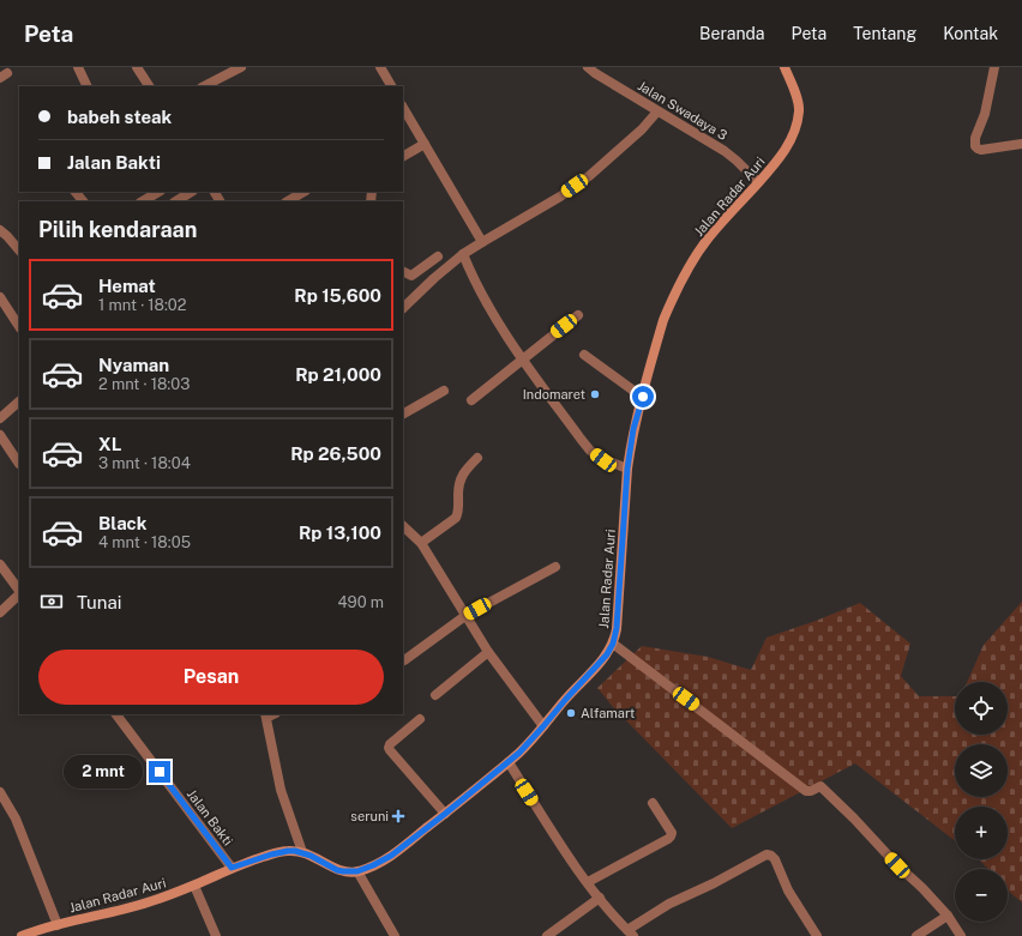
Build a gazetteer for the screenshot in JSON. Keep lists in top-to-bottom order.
{
  "streets": {
    "main road": ["Jalan Radar Auri"],
    "street": ["Jalan Swadaya 3", "Jalan Bakti"]
  },
  "crossings": [
    ["Jalan Swadaya 3", "Jalan Radar Auri"],
    ["Jalan Radar Auri", "Jalan Bakti"]
  ],
  "places": {
    "other": ["Indomaret", "Alfamart"],
    "health": ["seruni"]
  },
  "page": {
    "header": "Peta",
    "nav": [
      "Beranda",
      "Peta",
      "Tentang",
      "Kontak"
    ],
    "banner": ["babeh steak", "Jalan Bakti"],
    "heading": "Pilih kendaraan",
    "list": [
      {
        "name": "Hemat",
        "note": "1 mnt · 18:02",
        "value": "Rp 15,600"
      },
      {
        "name": "Nyaman",
        "note": "2 mnt · 18:03",
        "value": "Rp 21,000"
      },
      {
        "name": "XL",
        "note": "3 mnt · 18:04",
        "value": "Rp 26,500"
      },
      {
        "name": "Black",
        "note": "4 mnt · 18:05",
        "value": "Rp 13,100"
      }
    ],
    "pay": ["Tunai", "490 m"],
    "buttons": "Pesan",
    "map_buttons": ["+", "−"],
    "bubble": "2 mnt"
  }
}
